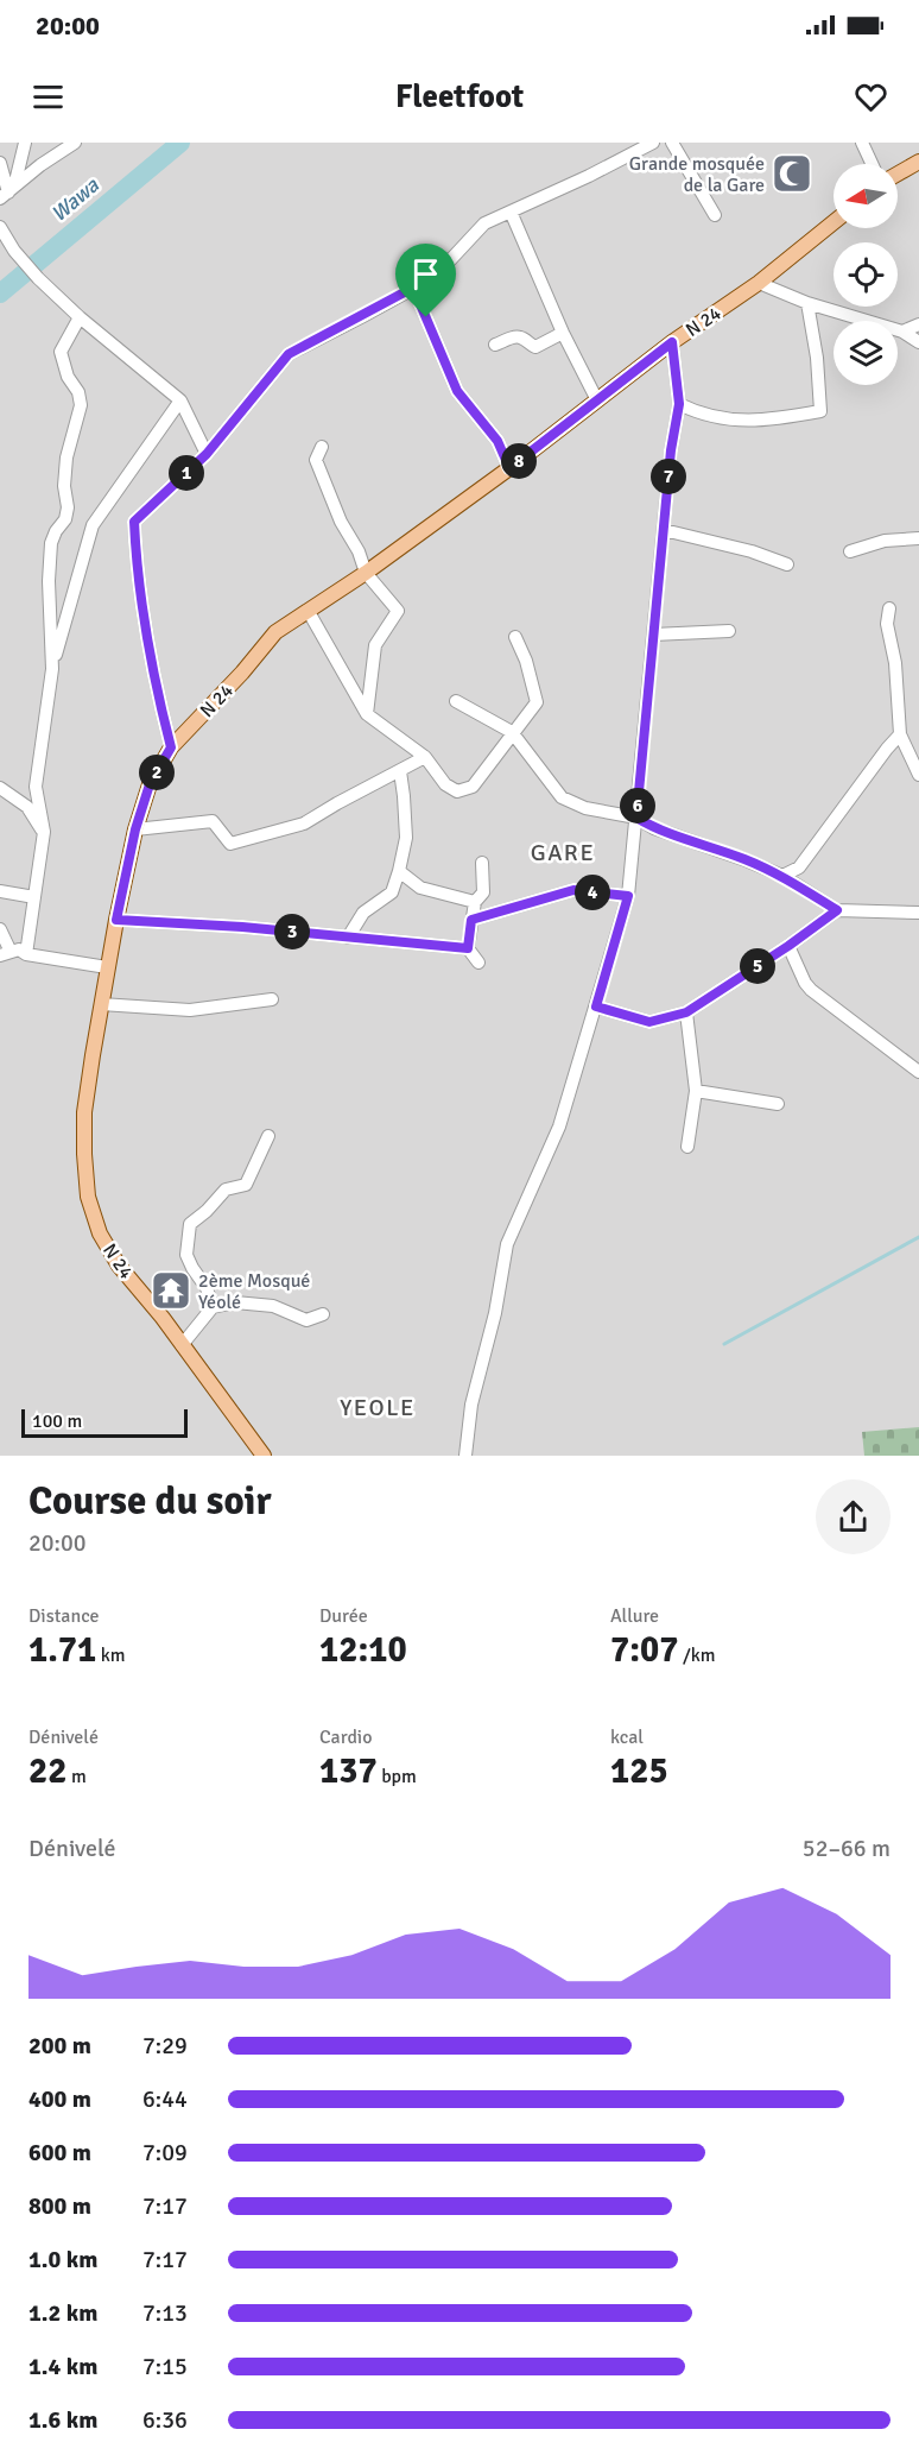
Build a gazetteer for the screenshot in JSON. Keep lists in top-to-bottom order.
{
  "streets": {
    "main road": ["N 24"]
  },
  "districts": ["GARE", "YEOLE"],
  "water": ["Wawa"],
  "places": {
    "mosque": ["Grande mosquée de la Gare"],
    "temple": ["2ème Mosqué Yéolé"]
  },
  "scale_bar": "100 m",
  "north": "left",
  "page": {
    "status": "20:00",
    "header": "Fleetfoot",
    "pins": [
      "8",
      "1",
      "7",
      "2",
      "6",
      "4",
      "3",
      "5"
    ],
    "scale": "100 m",
    "heading": ["Course du soir", "20:00"],
    "stats": [
      ["Distance", "1.71 km"],
      ["Durée", "12:10"],
      ["Allure", "7:07 /km"],
      ["Dénivelé", "22 m"],
      ["Cardio", "137 bpm"],
      ["kcal", "125"]
    ],
    "chart": ["Dénivelé", "52–66 m"],
    "list": [
      {
        "name": "200 m",
        "note": "7:29"
      },
      {
        "name": "400 m",
        "note": "6:44"
      },
      {
        "name": "600 m",
        "note": "7:09"
      },
      {
        "name": "800 m",
        "note": "7:17"
      },
      {
        "name": "1.0 km",
        "note": "7:17"
      },
      {
        "name": "1.2 km",
        "note": "7:13"
      },
      {
        "name": "1.4 km",
        "note": "7:15"
      },
      {
        "name": "1.6 km",
        "note": "6:36"
      }
    ]
  }
}
